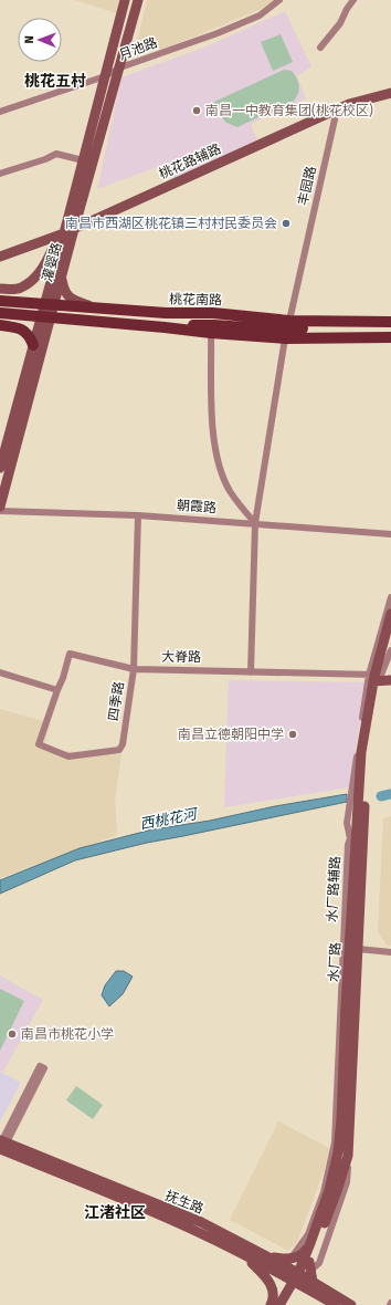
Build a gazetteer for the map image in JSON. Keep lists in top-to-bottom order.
{
  "streets": {
    "main road": [
      "桃花路辅路",
      "灌婴路",
      "桃花南路",
      "大脊路",
      "水厂路",
      "抚生路"
    ],
    "street": [
      "月池路",
      "丰园路",
      "朝霞路",
      "四季路",
      "水厂路辅路"
    ]
  },
  "crossings": [
    ["月池路", "灌婴路"],
    ["桃花路辅路", "丰园路"],
    ["桃花路辅路", "灌婴路"],
    ["丰园路", "桃花南路"],
    ["灌婴路", "桃花南路"],
    ["朝霞路", "四季路"],
    ["大脊路", "四季路"],
    ["大脊路", "水厂路辅路"],
    ["大脊路", "水厂路"],
    ["水厂路辅路", "水厂路"],
    ["水厂路", "抚生路"]
  ],
  "districts": ["桃花五村", "江渚社区"],
  "water": ["西桃花河"],
  "places": [
    "南昌一中教育集团(桃花校区)",
    "南昌市西湖区桃花镇三村村民委员会",
    "南昌立德朝阳中学",
    "南昌市桃花小学"
  ],
  "north": "left"
}
